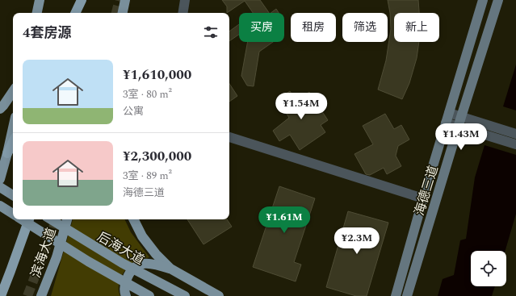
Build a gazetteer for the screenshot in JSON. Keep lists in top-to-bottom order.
{
  "streets": {
    "highway": ["滨海大道"],
    "main road": ["海德三道", "后海大道"]
  },
  "page": {
    "chip": [
      "买房",
      "租房",
      "筛选",
      "新上"
    ],
    "heading": "4套房源",
    "list": [
      {
        "name": "¥1,610,000",
        "note": "3室 · 80 m² · 公寓"
      },
      {
        "name": "¥2,300,000",
        "note": "3室 · 89 m² · 海德三道"
      }
    ],
    "price": [
      "¥1.54M",
      "¥1.43M",
      "¥1.61M",
      "¥2.3M"
    ]
  }
}
